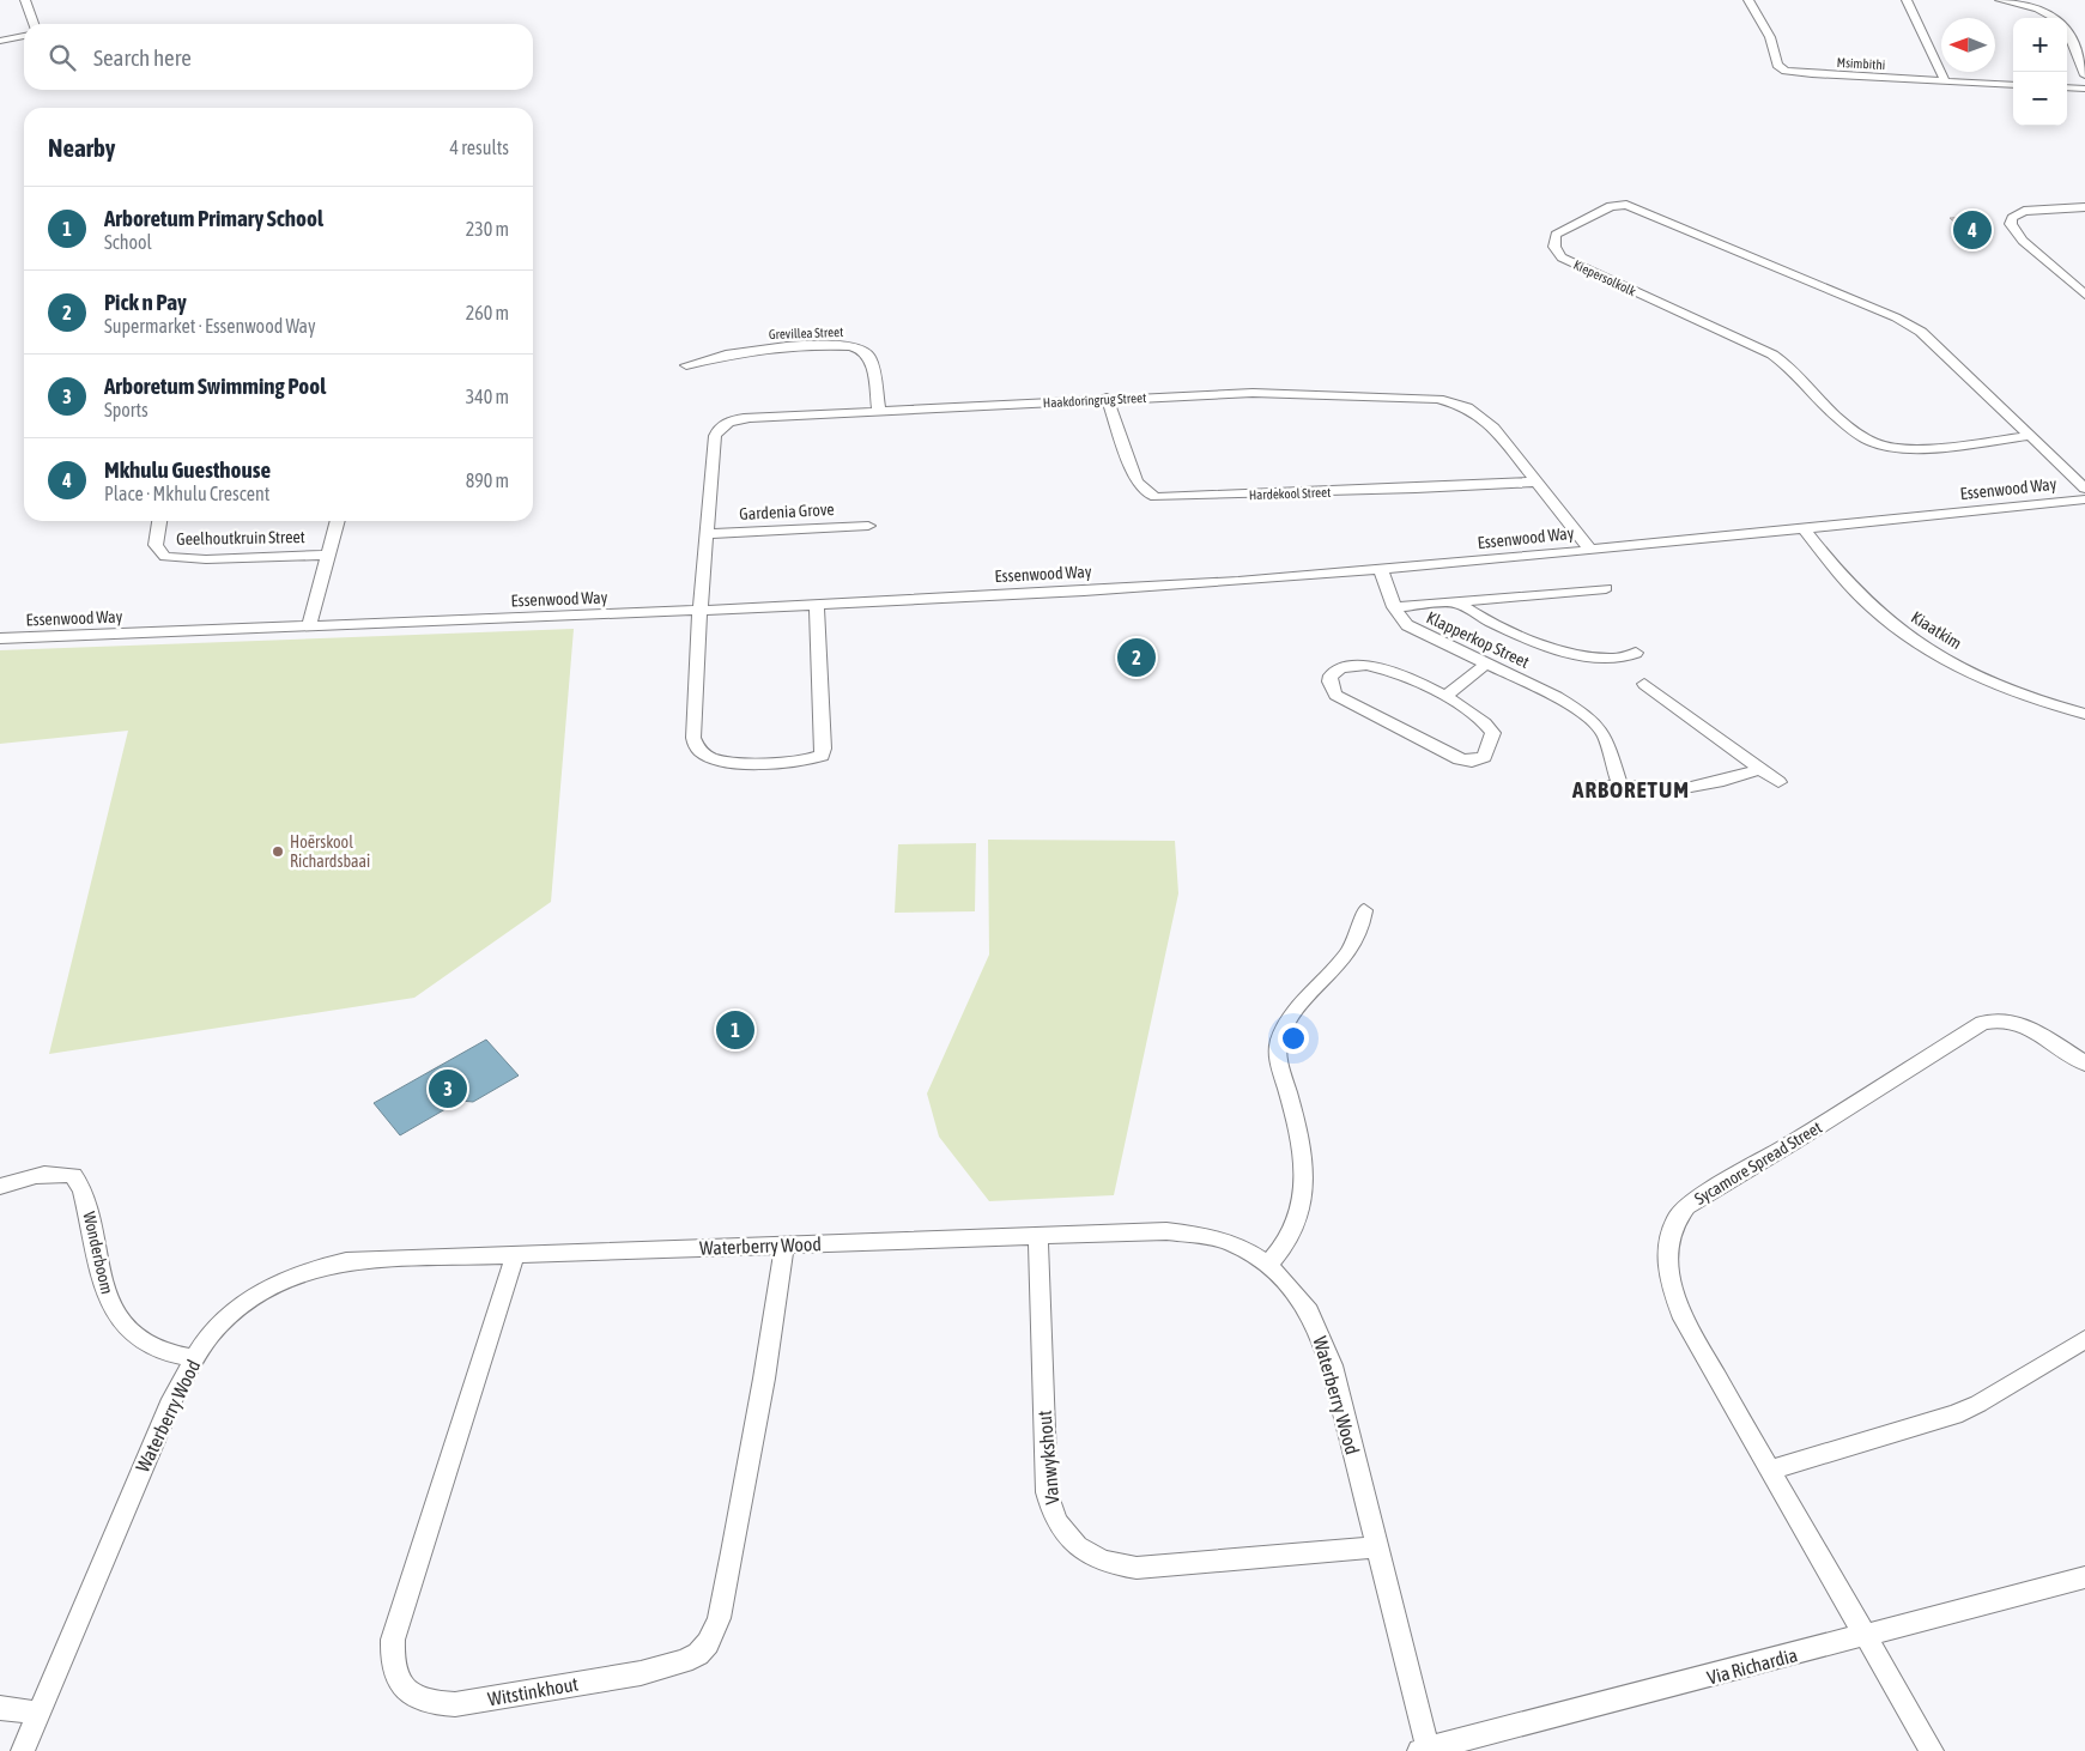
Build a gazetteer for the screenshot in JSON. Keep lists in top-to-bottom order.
{
  "streets": {
    "street": [
      "Msimbithi",
      "Kiepersolkolk",
      "Grevillea Street",
      "Haakdoringrug Street",
      "Essenwood Way",
      "Hardekool Street",
      "Gardenia Grove",
      "Geelhoutkruin Street",
      "Kiaatkim",
      "Klapperkop Street",
      "Sycamore Spread Street",
      "Waterberry Wood",
      "Wonderboom",
      "Vanwykshout",
      "Via Richardia",
      "Witstinkhout"
    ]
  },
  "crossings": [
    ["Grevillea Street", "Haakdoringrug Street"],
    ["Haakdoringrug Street", "Essenwood Way"],
    ["Haakdoringrug Street", "Hardekool Street"],
    ["Haakdoringrug Street", "Gardenia Grove"],
    ["Essenwood Way", "Geelhoutkruin Street"],
    ["Essenwood Way", "Kiaatkim"],
    ["Essenwood Way", "Klapperkop Street"],
    ["Sycamore Spread Street", "Via Richardia"],
    ["Waterberry Wood", "Wonderboom"],
    ["Waterberry Wood", "Vanwykshout"],
    ["Waterberry Wood", "Via Richardia"],
    ["Waterberry Wood", "Witstinkhout"]
  ],
  "districts": ["ARBORETUM"],
  "places": ["Hoërskool Richardsbaai"],
  "north": "left",
  "page": {
    "map_buttons": ["+", "−"],
    "search": "Search here",
    "heading": ["Nearby", "4 results"],
    "list": [
      {
        "mark": "1",
        "name": "Arboretum Primary School",
        "note": "School",
        "value": "230 m"
      },
      {
        "mark": "2",
        "name": "Pick n Pay",
        "note": "Supermarket · Essenwood Way",
        "value": "260 m"
      },
      {
        "mark": "3",
        "name": "Arboretum Swimming Pool",
        "note": "Sports",
        "value": "340 m"
      },
      {
        "mark": "4",
        "name": "Mkhulu Guesthouse",
        "note": "Place · Mkhulu Crescent",
        "value": "890 m"
      }
    ],
    "pins": [
      "4",
      "2",
      "1",
      "3"
    ]
  }
}
